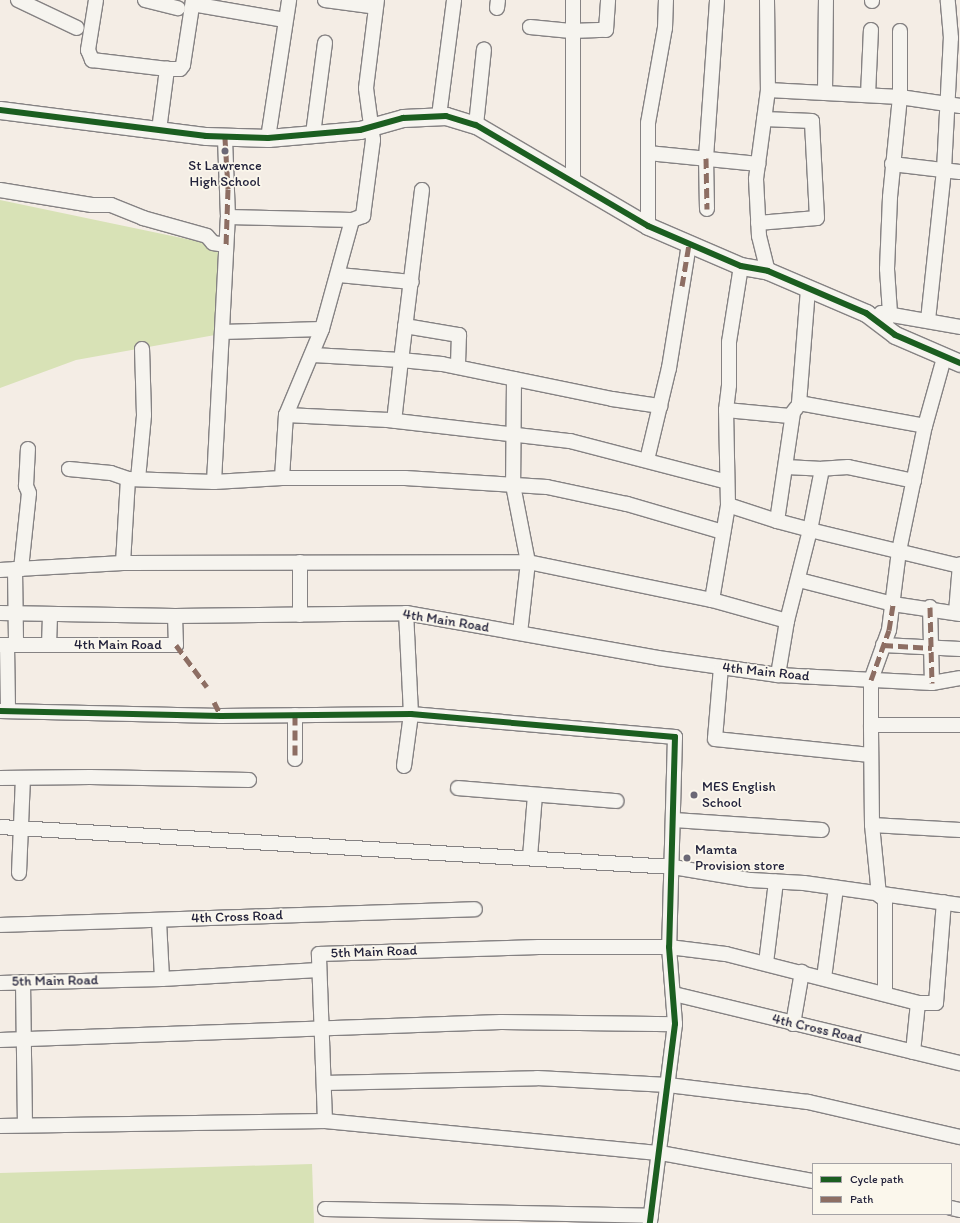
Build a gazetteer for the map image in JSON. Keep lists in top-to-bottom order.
{
  "streets": {
    "street": ["4th Main Road", "4th Cross Road", "5th Main Road"]
  },
  "places": ["St Lawrence High School", "MES English School", "Mamta Provision store"],
  "legend": ["Cycle path", "Path"]
}
